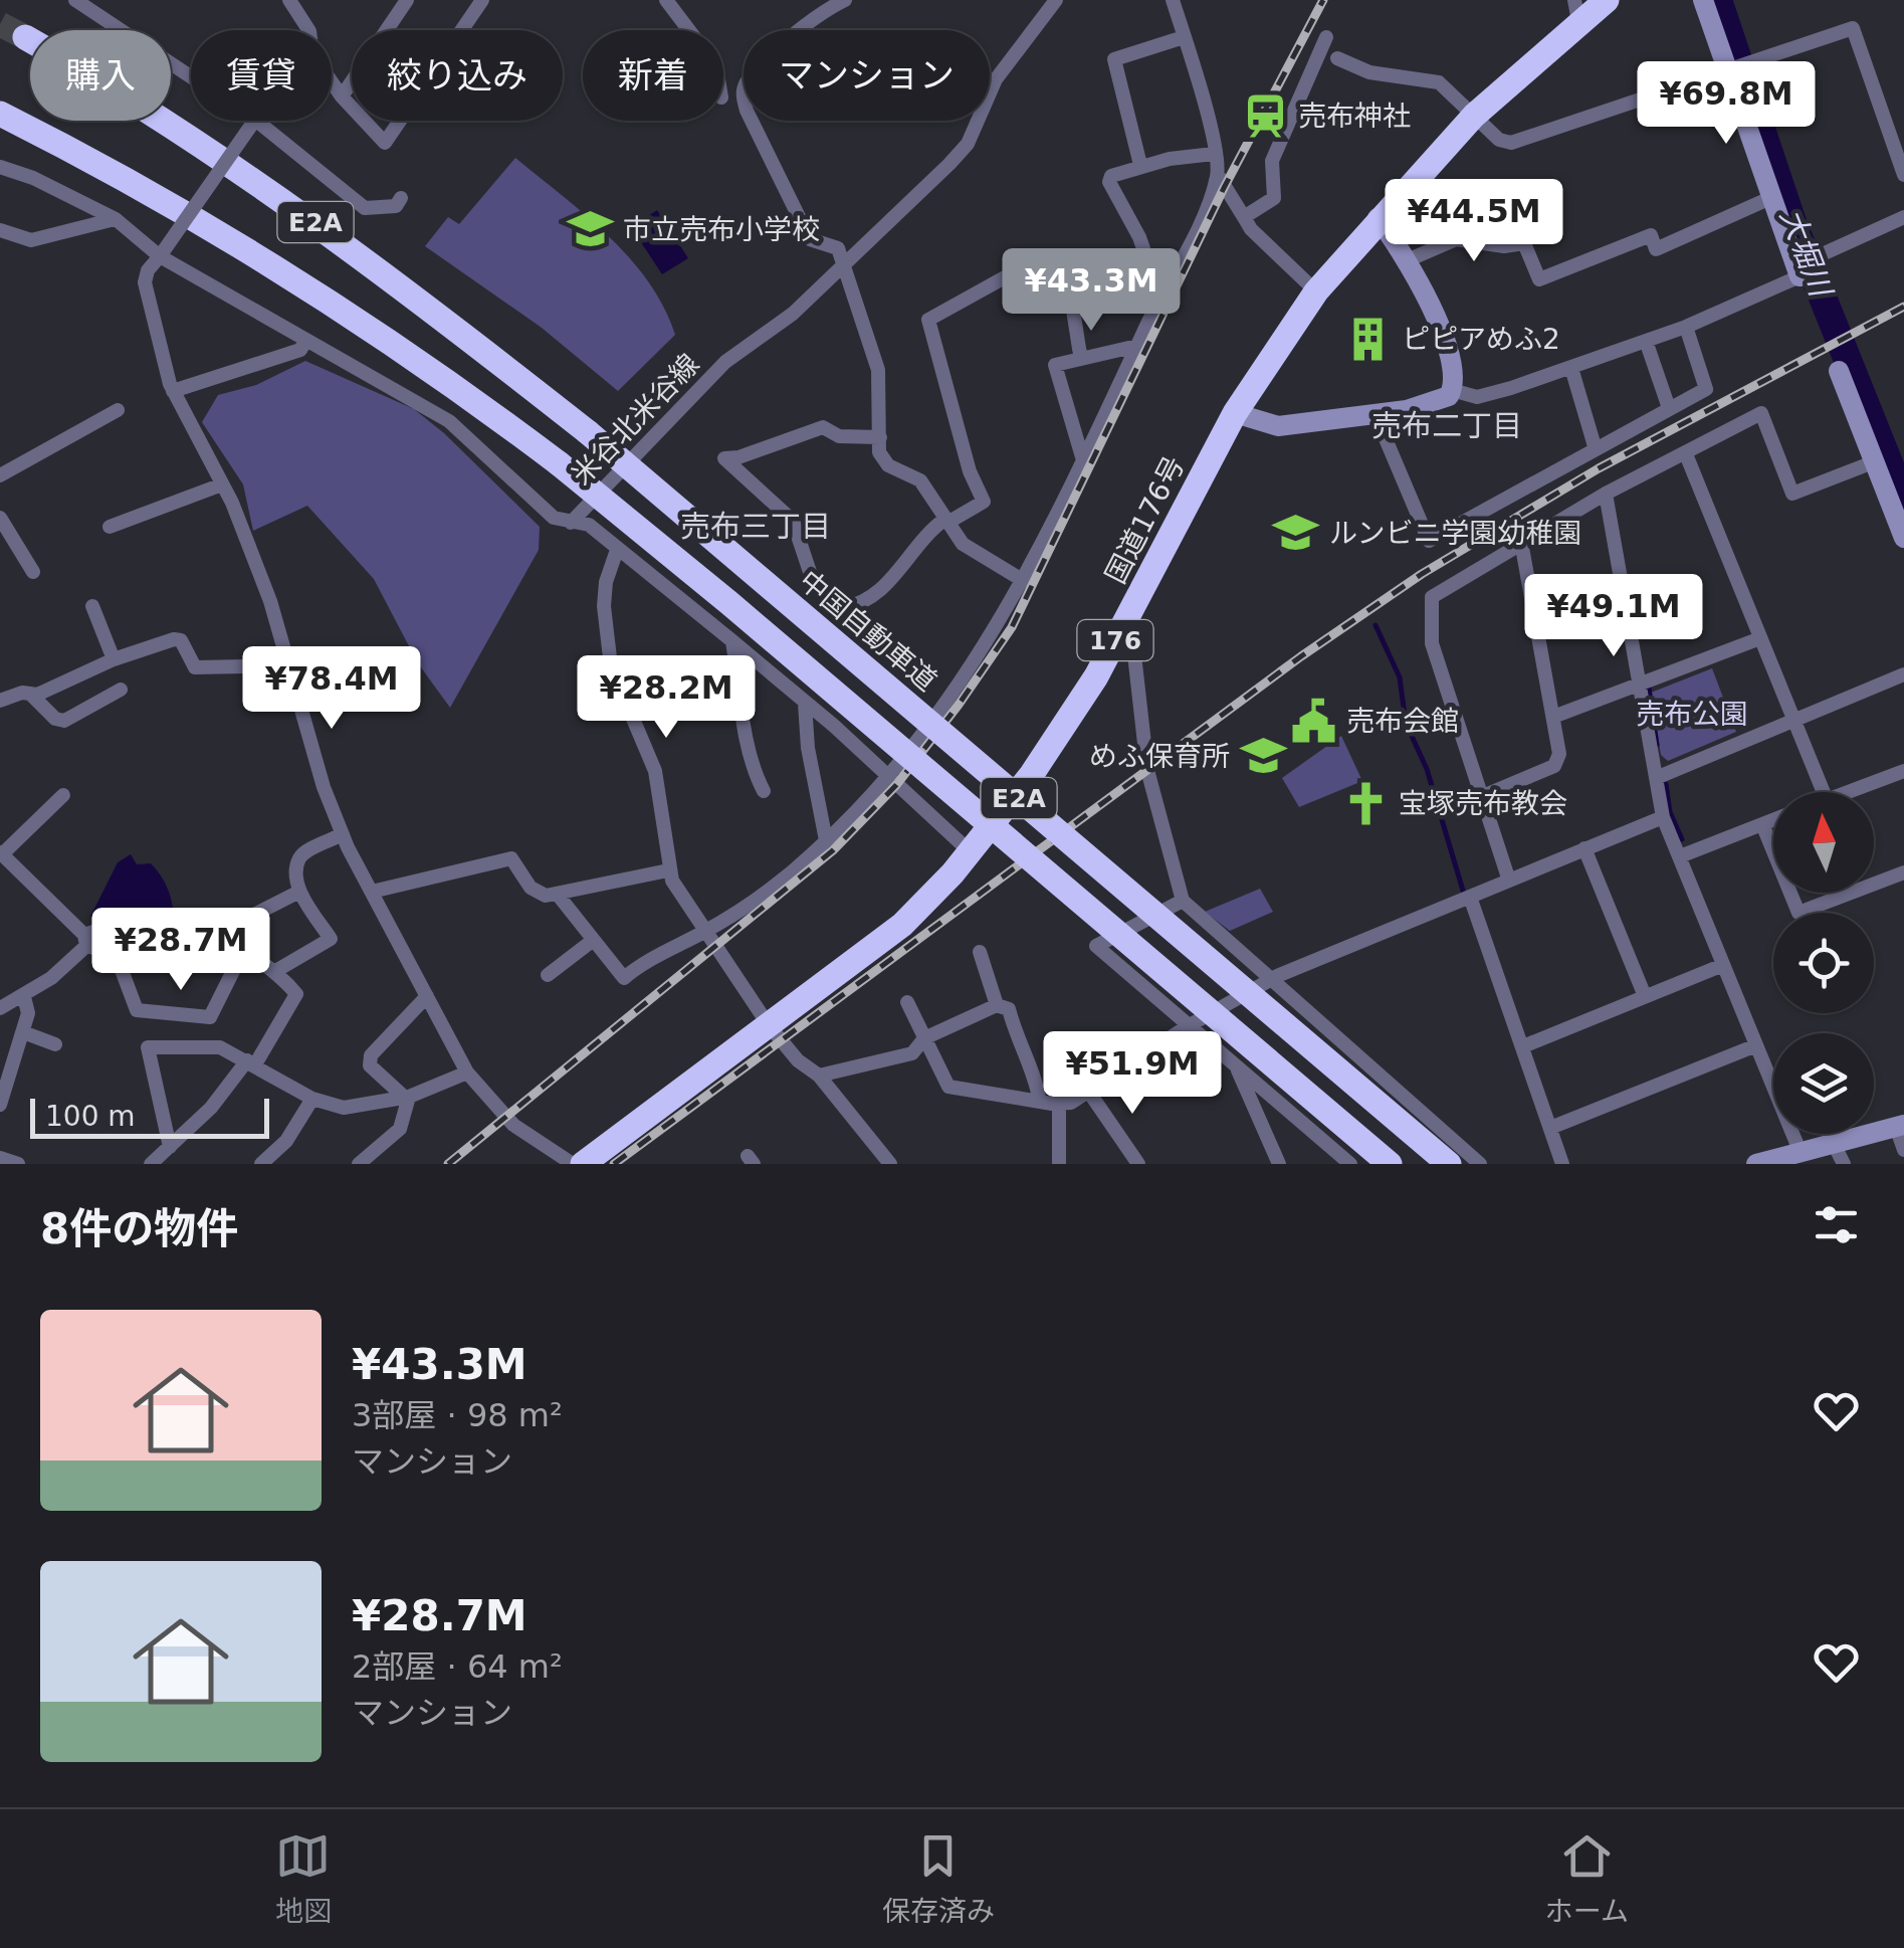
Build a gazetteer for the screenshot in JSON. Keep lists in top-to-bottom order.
{
  "streets": {
    "highway": [
      "E2A",
      "国道176号",
      "中国自動車道",
      "176"
    ],
    "street": ["米谷北米谷線"]
  },
  "districts": ["売布二丁目", "売布三丁目"],
  "water": ["大堀川"],
  "parks": ["売布公園"],
  "places": {
    "station": ["売布神社"],
    "school or university": ["市立売布小学校", "ルンビニ学園幼稚園", "めふ保育所"],
    "building": ["ピピアめふ2"],
    "public building": ["売布会館"],
    "church": ["宝塚売布教会"]
  },
  "scale_bar": "100 m",
  "north": "top",
  "page": {
    "chip": [
      "購入",
      "賃貸",
      "絞り込み",
      "新着",
      "マンション"
    ],
    "price": [
      "¥69.8M",
      "¥44.5M",
      "¥43.3M",
      "¥49.1M",
      "¥78.4M",
      "¥28.2M",
      "¥28.7M",
      "¥51.9M"
    ],
    "scale": "100 m",
    "heading": "8件の物件",
    "list": [
      {
        "name": "¥43.3M",
        "note": "3部屋 · 98 m² · マンション"
      },
      {
        "name": "¥28.7M",
        "note": "2部屋 · 64 m² · マンション"
      }
    ],
    "tabs": ["地図", "保存済み", "ホーム"]
  }
}
